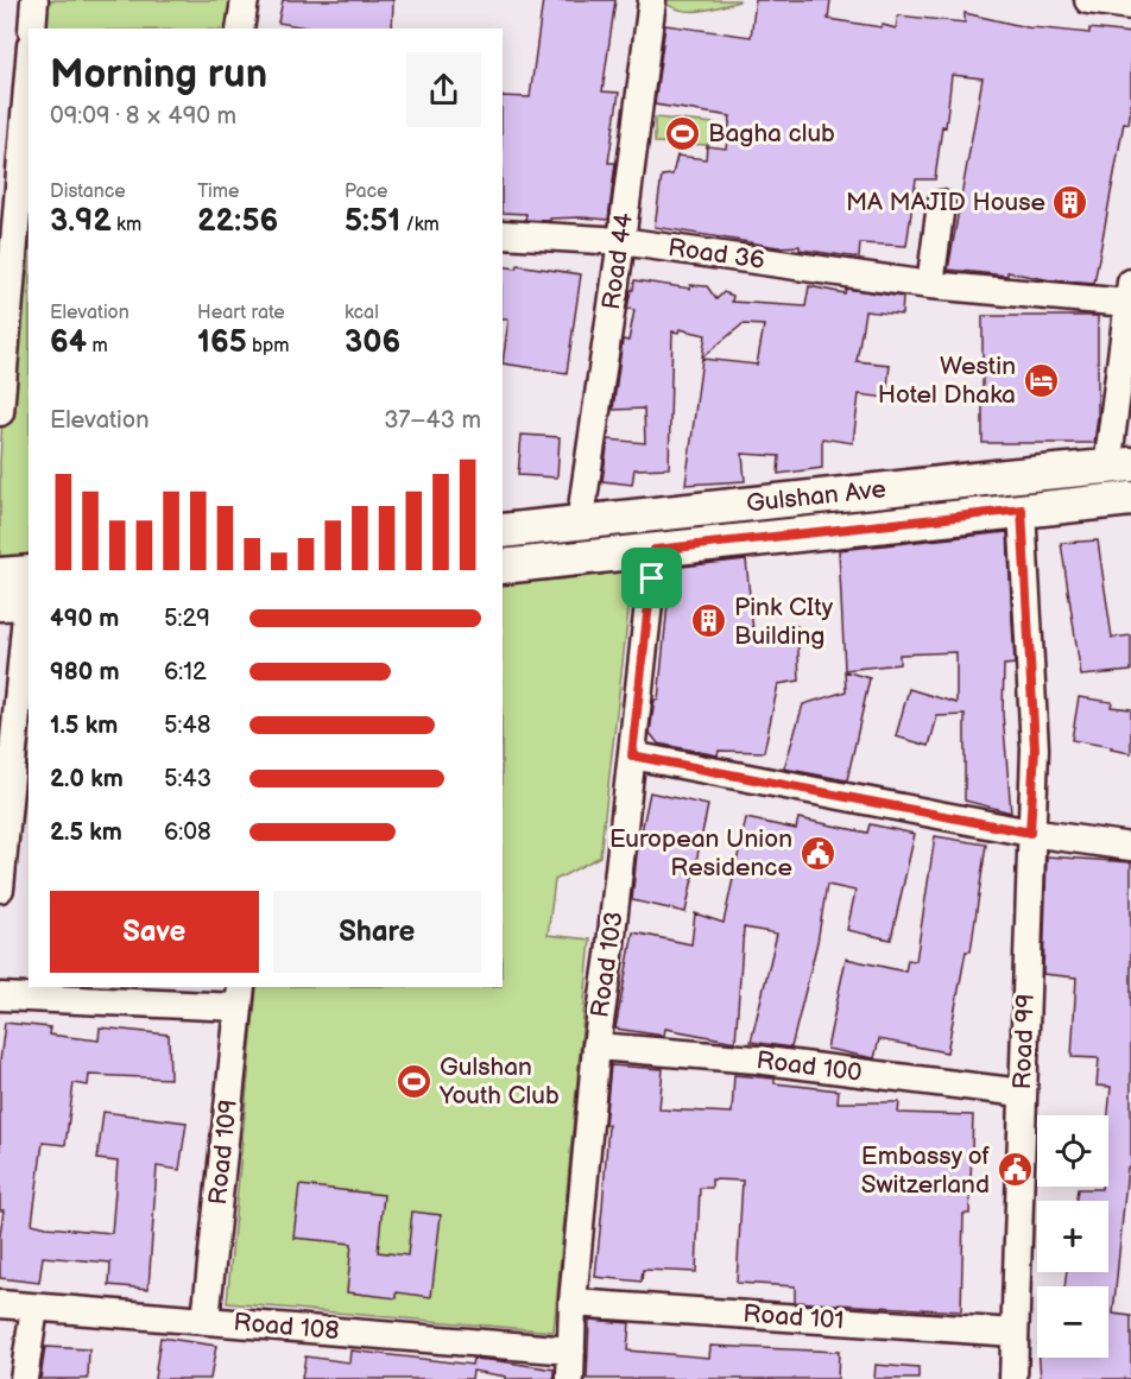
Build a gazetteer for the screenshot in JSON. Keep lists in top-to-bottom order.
{
  "streets": {
    "main road": ["Gulshan Ave"],
    "street": [
      "Road 36",
      "Road 44",
      "Road 103",
      "Road 99",
      "Road 100",
      "Road 109",
      "Road 101",
      "Road 108"
    ]
  },
  "crossings": [
    ["Road 36", "Road 44"],
    ["Road 44", "Gulshan Ave"],
    ["Gulshan Ave", "Road 103"],
    ["Gulshan Ave", "Road 99"],
    ["Road 103", "Road 100"],
    ["Road 103", "Road 101"],
    ["Road 103", "Road 108"],
    ["Road 99", "Road 100"],
    ["Road 99", "Road 101"],
    ["Road 109", "Road 108"]
  ],
  "places": {
    "sports": ["Bagha club", "Gulshan Youth Club"],
    "building": ["MA MAJID House", "Pink CIty Building"],
    "hotel": ["Westin Hotel Dhaka"],
    "public building": ["European Union Residence", "Embassy of Switzerland"]
  },
  "page": {
    "heading": ["Morning run", "09:09 · 8 × 490 m"],
    "stats": [
      ["Distance", "3.92 km"],
      ["Time", "22:56"],
      ["Pace", "5:51 /km"],
      ["Elevation", "64 m"],
      ["Heart rate", "165 bpm"],
      ["kcal", "306"]
    ],
    "chart": ["Elevation", "37–43 m"],
    "list": [
      {
        "name": "490 m",
        "note": "5:29"
      },
      {
        "name": "980 m",
        "note": "6:12"
      },
      {
        "name": "1.5 km",
        "note": "5:48"
      },
      {
        "name": "2.0 km",
        "note": "5:43"
      },
      {
        "name": "2.5 km",
        "note": "6:08"
      }
    ],
    "buttons": ["Save", "Share"],
    "map_buttons": ["+", "−"]
  }
}
